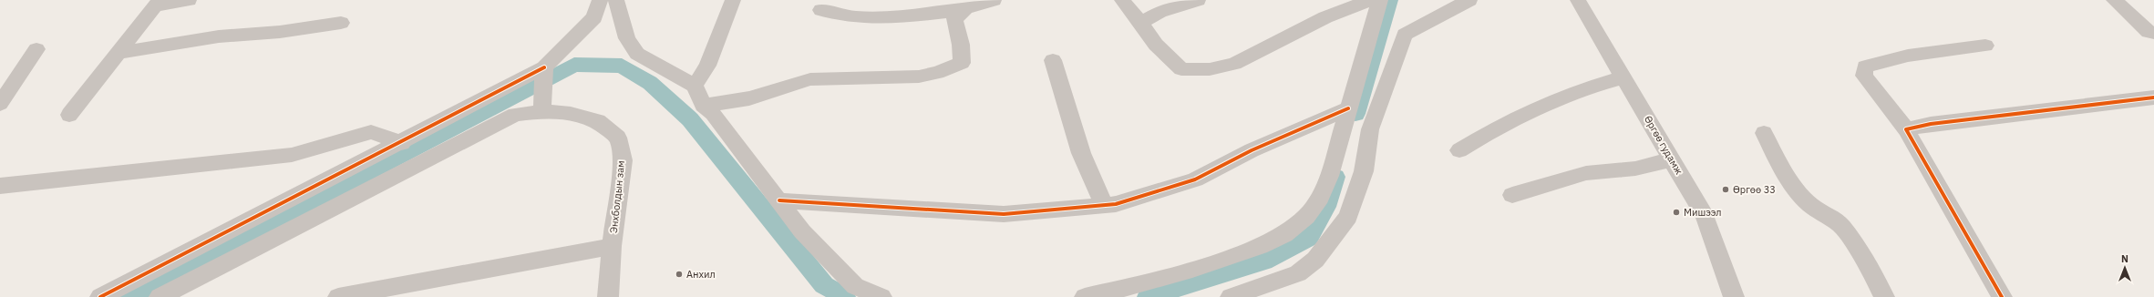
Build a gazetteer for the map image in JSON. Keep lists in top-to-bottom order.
{
  "streets": {
    "street": ["Өргөө гудамж", "Энхболдын зам"]
  },
  "places": ["Өргөө 33", "Мишээл", "Анхил"],
  "north": "top"
}
